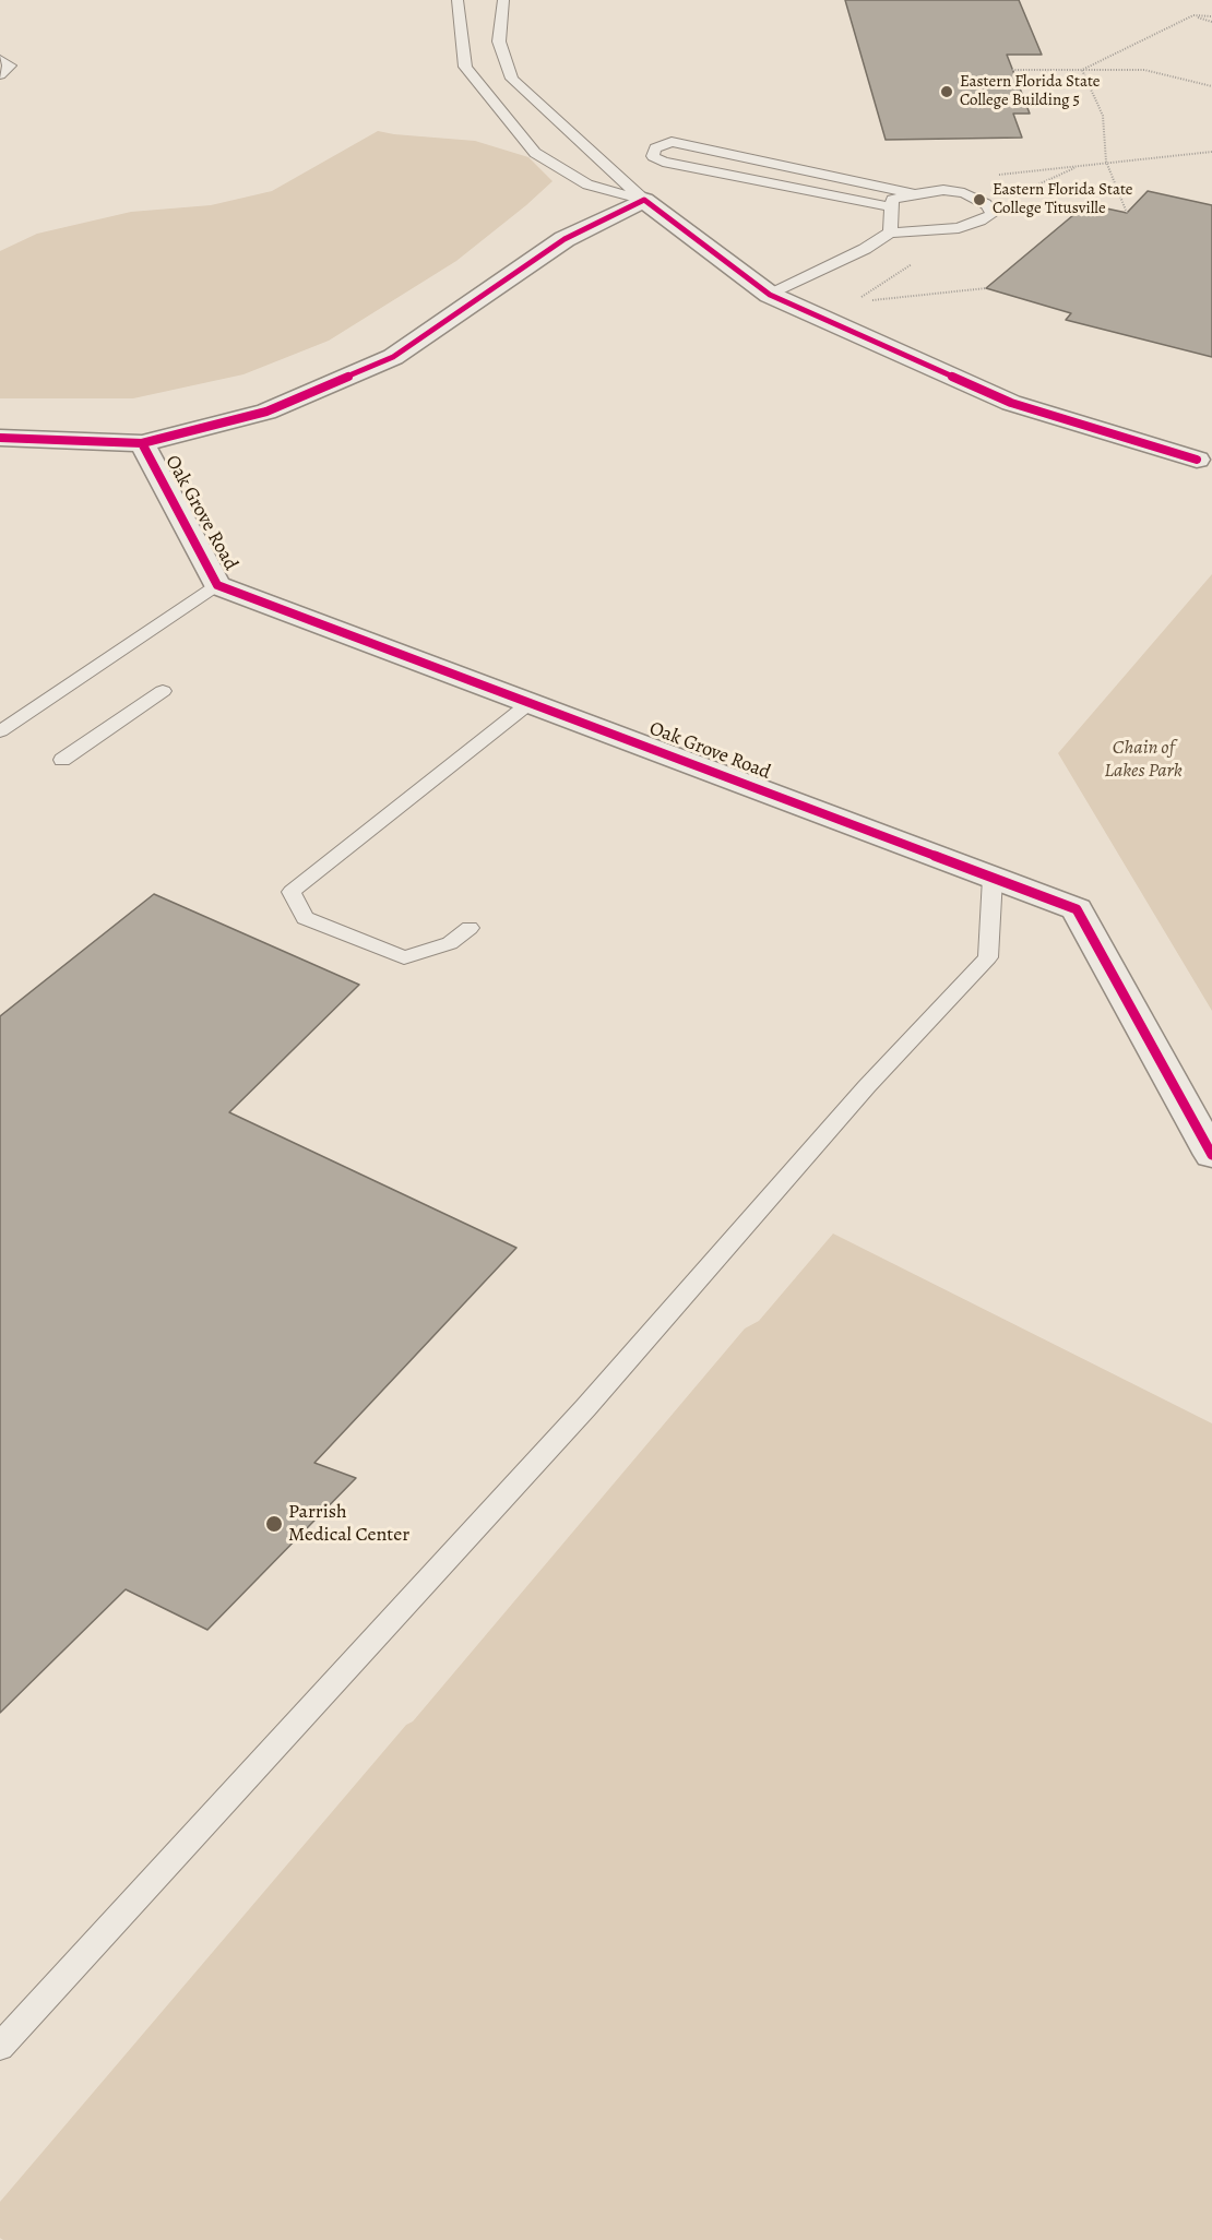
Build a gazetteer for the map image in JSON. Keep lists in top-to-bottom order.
{
  "streets": {
    "street": ["Oak Grove Road"]
  },
  "parks": ["Chain of Lakes Park"],
  "places": ["Eastern Florida State College Building 5", "Eastern Florida State College Titusville", "Parrish Medical Center"]
}
